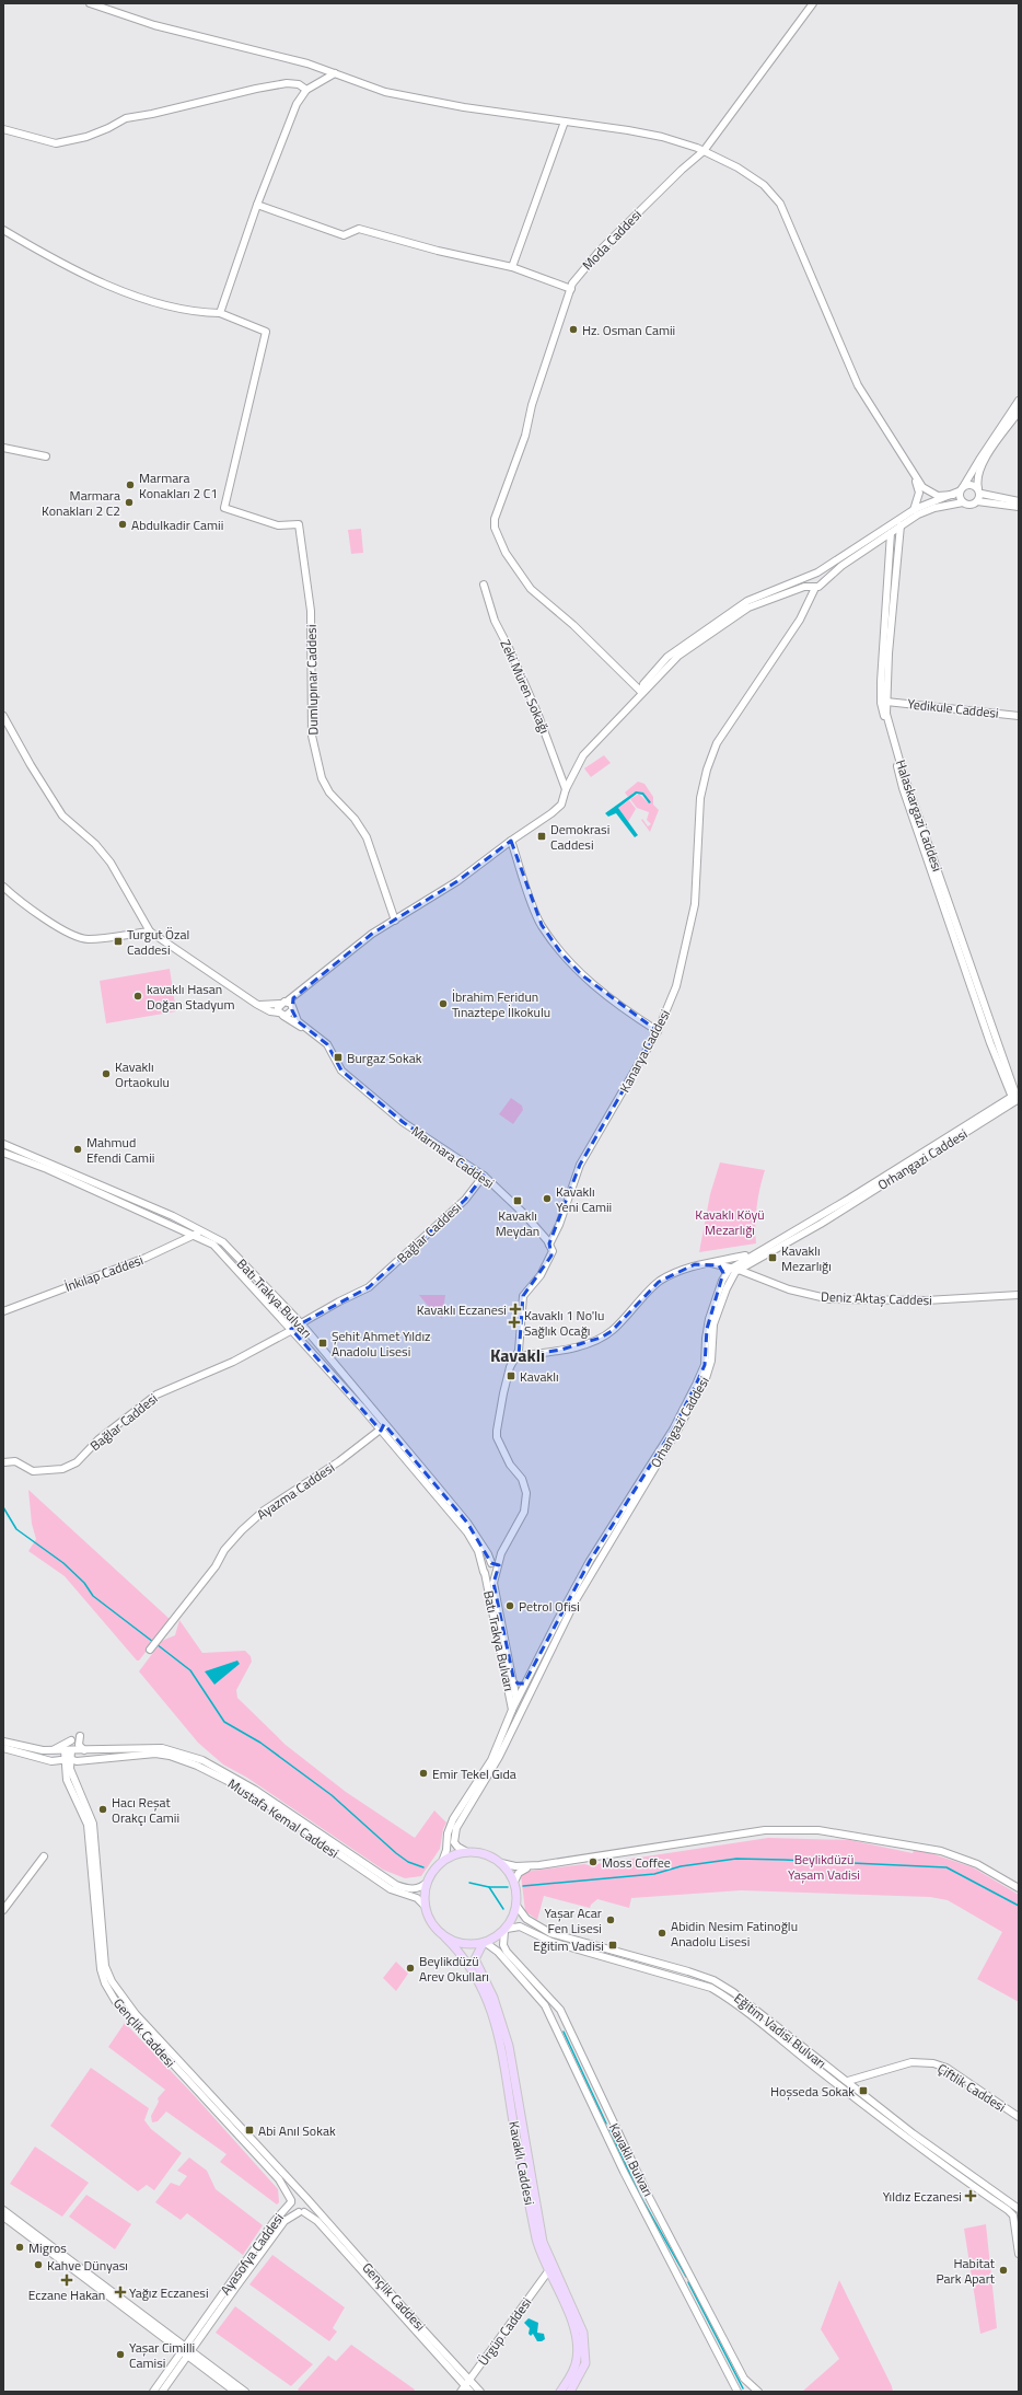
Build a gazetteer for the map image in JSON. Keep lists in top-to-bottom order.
{
  "streets": {
    "main road": [
      "Moda Caddesi",
      "Dumlupınar Caddesi",
      "Zeki Müren Sokağı",
      "Yedikule Caddesi",
      "Halaskargazi Caddesi",
      "Kanarya Caddesi",
      "Marmara Caddesi",
      "Orhangazi Caddesi",
      "Bağlar Caddesi",
      "İnkılap Caddesi",
      "Batı Trakya Bulvarı",
      "Deniz Aktaş Caddesi",
      "Ayazma Caddesi",
      "Mustafa Kemal Caddesi",
      "Eğitim Vadisi Bulvarı",
      "Gençlik Caddesi",
      "Çiftlik Caddesi",
      "Kavaklı Bulvarı",
      "Kavaklı Caddesi",
      "Ayasofya Caddesi",
      "Ürgüp Caddesi"
    ]
  },
  "crossings": [
    ["Yedikule Caddesi", "Halaskargazi Caddesi"],
    ["Kanarya Caddesi", "Marmara Caddesi"],
    ["Marmara Caddesi", "Bağlar Caddesi"],
    ["Orhangazi Caddesi", "Batı Trakya Bulvarı"],
    ["Orhangazi Caddesi", "Deniz Aktaş Caddesi"],
    ["Bağlar Caddesi", "Batı Trakya Bulvarı"],
    ["İnkılap Caddesi", "Batı Trakya Bulvarı"],
    ["Batı Trakya Bulvarı", "Ayazma Caddesi"],
    ["Batı Trakya Bulvarı", "Mustafa Kemal Caddesi"],
    ["Batı Trakya Bulvarı", "Eğitim Vadisi Bulvarı"],
    ["Batı Trakya Bulvarı", "Kavaklı Bulvarı"],
    ["Batı Trakya Bulvarı", "Kavaklı Caddesi"],
    ["Mustafa Kemal Caddesi", "Eğitim Vadisi Bulvarı"],
    ["Mustafa Kemal Caddesi", "Gençlik Caddesi"],
    ["Mustafa Kemal Caddesi", "Kavaklı Bulvarı"],
    ["Mustafa Kemal Caddesi", "Kavaklı Caddesi"],
    ["Eğitim Vadisi Bulvarı", "Çiftlik Caddesi"],
    ["Eğitim Vadisi Bulvarı", "Kavaklı Bulvarı"],
    ["Eğitim Vadisi Bulvarı", "Kavaklı Caddesi"],
    ["Gençlik Caddesi", "Ayasofya Caddesi"],
    ["Gençlik Caddesi", "Ürgüp Caddesi"],
    ["Kavaklı Bulvarı", "Kavaklı Caddesi"],
    ["Kavaklı Caddesi", "Ürgüp Caddesi"]
  ],
  "districts": ["Kavaklı"],
  "parks": ["Kavaklı Köyü Mezarlığı", "Beylikdüzü Yaşam Vadisi"],
  "places": {
    "other": [
      "Hz. Osman Camii",
      "Marmara Konakları 2 C1",
      "Marmara Konakları 2 C2",
      "Abdulkadir Camii",
      "kavaklı Hasan Doğan Stadyum",
      "İbrahim Feridun Tınaztepe İlkokulu",
      "Kavaklı Ortaokulu",
      "Mahmud Efendi Camii",
      "Kavaklı Yeni Camii",
      "Petrol Ofisi",
      "Emir Tekel Gıda",
      "Hacı Reşat Orakçı Camii",
      "Moss Coffee",
      "Yaşar Acar Fen Lisesi",
      "Abidin Nesim Fatinoğlu Anadolu Lisesi",
      "Beylikdüzü Arev Okulları",
      "Migros",
      "Kahve Dünyası",
      "Habitat Park Apart",
      "Yaşar Cimilli Camisi"
    ],
    "transit": [
      "Demokrasi Caddesi",
      "Turgut Özal Caddesi",
      "Burgaz Sokak",
      "Kavaklı Meydan",
      "Kavaklı Mezarlığı",
      "Şehit Ahmet Yıldız Anadolu Lisesi",
      "Kavaklı",
      "Eğitim Vadisi",
      "Hoşseda Sokak",
      "Abi Anıl Sokak"
    ],
    "health": [
      "Kavaklı Eczanesi",
      "Kavaklı 1 No'lu Sağlık Ocağı",
      "Yıldız Eczanesi",
      "Eczane Hakan",
      "Yağız Eczanesi"
    ]
  }
}
